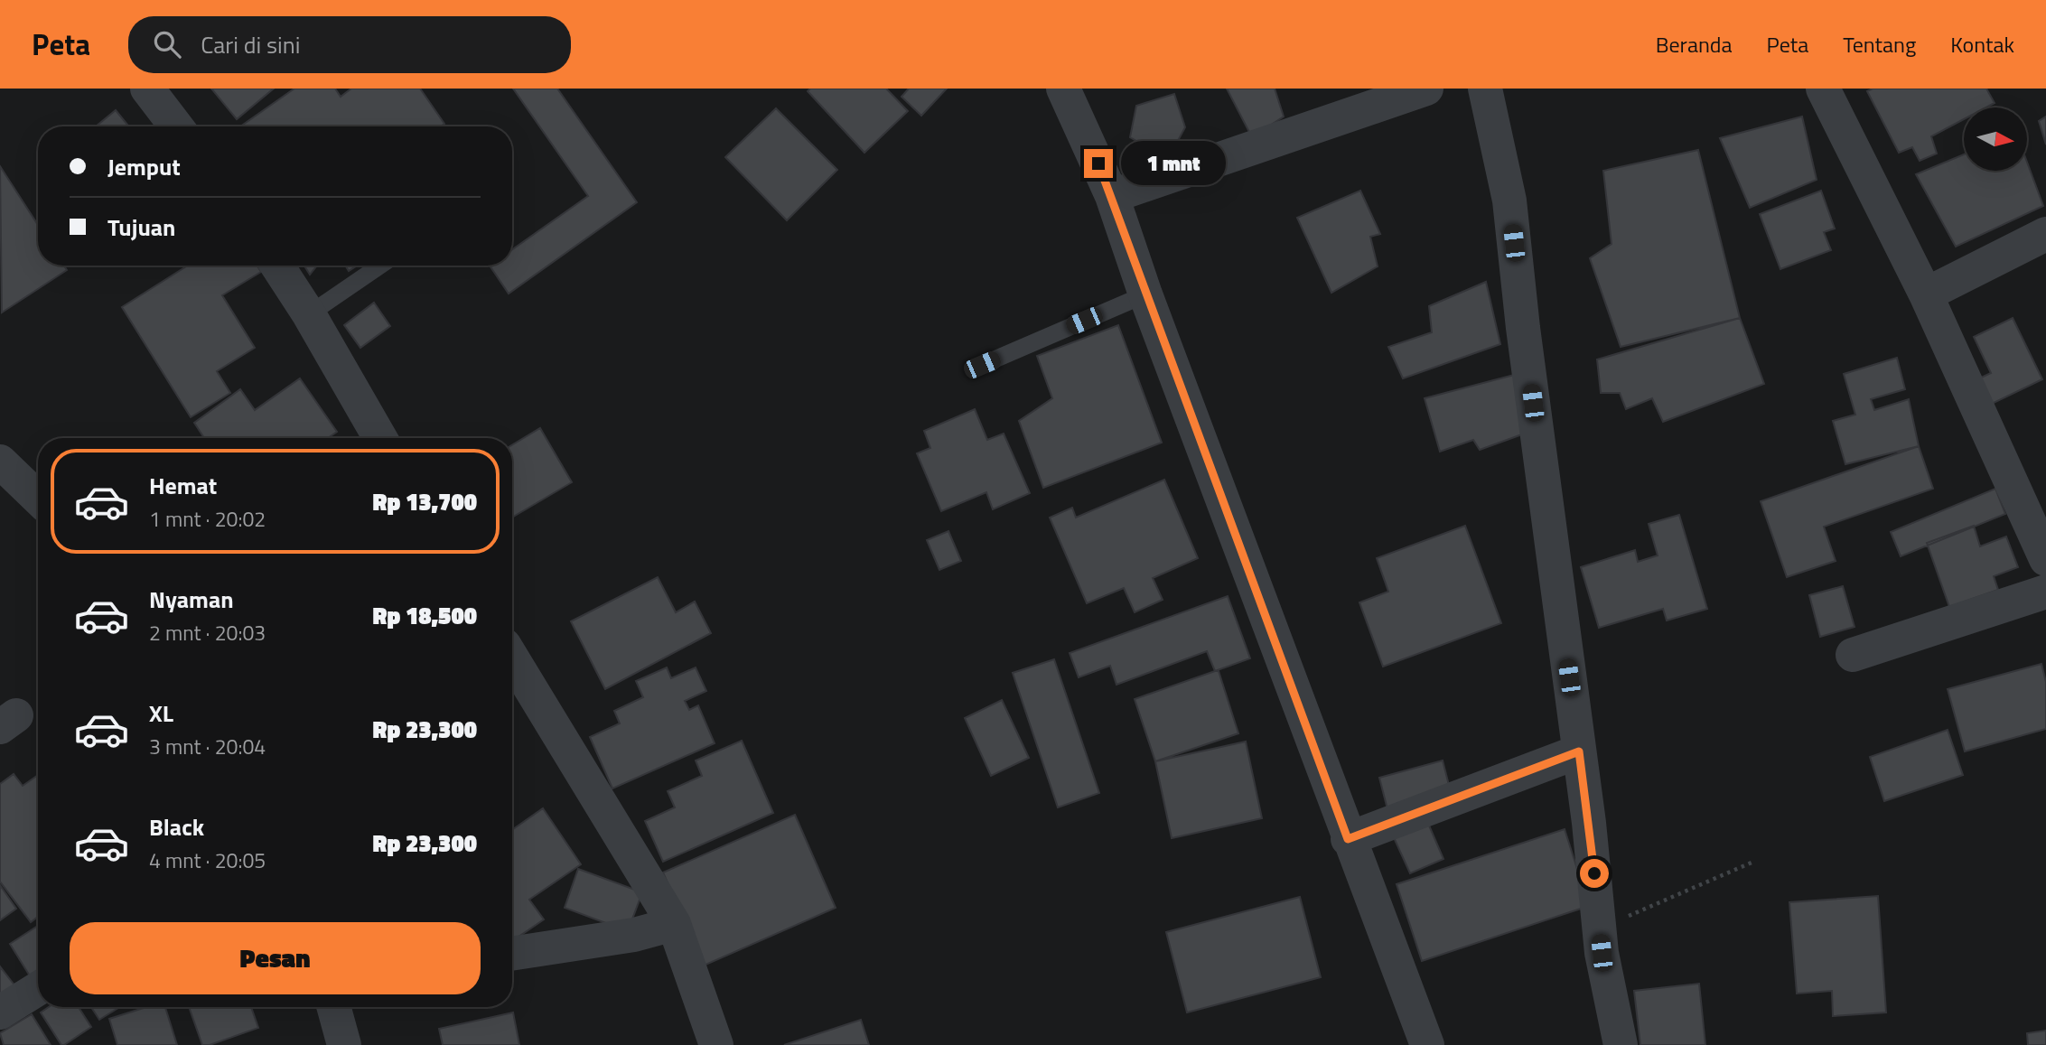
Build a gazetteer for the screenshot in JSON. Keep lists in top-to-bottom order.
{
  "north": "right",
  "page": {
    "header": "Peta",
    "search": "Cari di sini",
    "nav": [
      "Beranda",
      "Peta",
      "Tentang",
      "Kontak"
    ],
    "banner": ["Jemput", "Tujuan"],
    "bubble": "1 mnt",
    "list": [
      {
        "name": "Hemat",
        "note": "1 mnt · 20:02",
        "value": "Rp 13,700"
      },
      {
        "name": "Nyaman",
        "note": "2 mnt · 20:03",
        "value": "Rp 18,500"
      },
      {
        "name": "XL",
        "note": "3 mnt · 20:04",
        "value": "Rp 23,300"
      },
      {
        "name": "Black",
        "note": "4 mnt · 20:05",
        "value": "Rp 23,300"
      }
    ],
    "buttons": "Pesan"
  }
}
